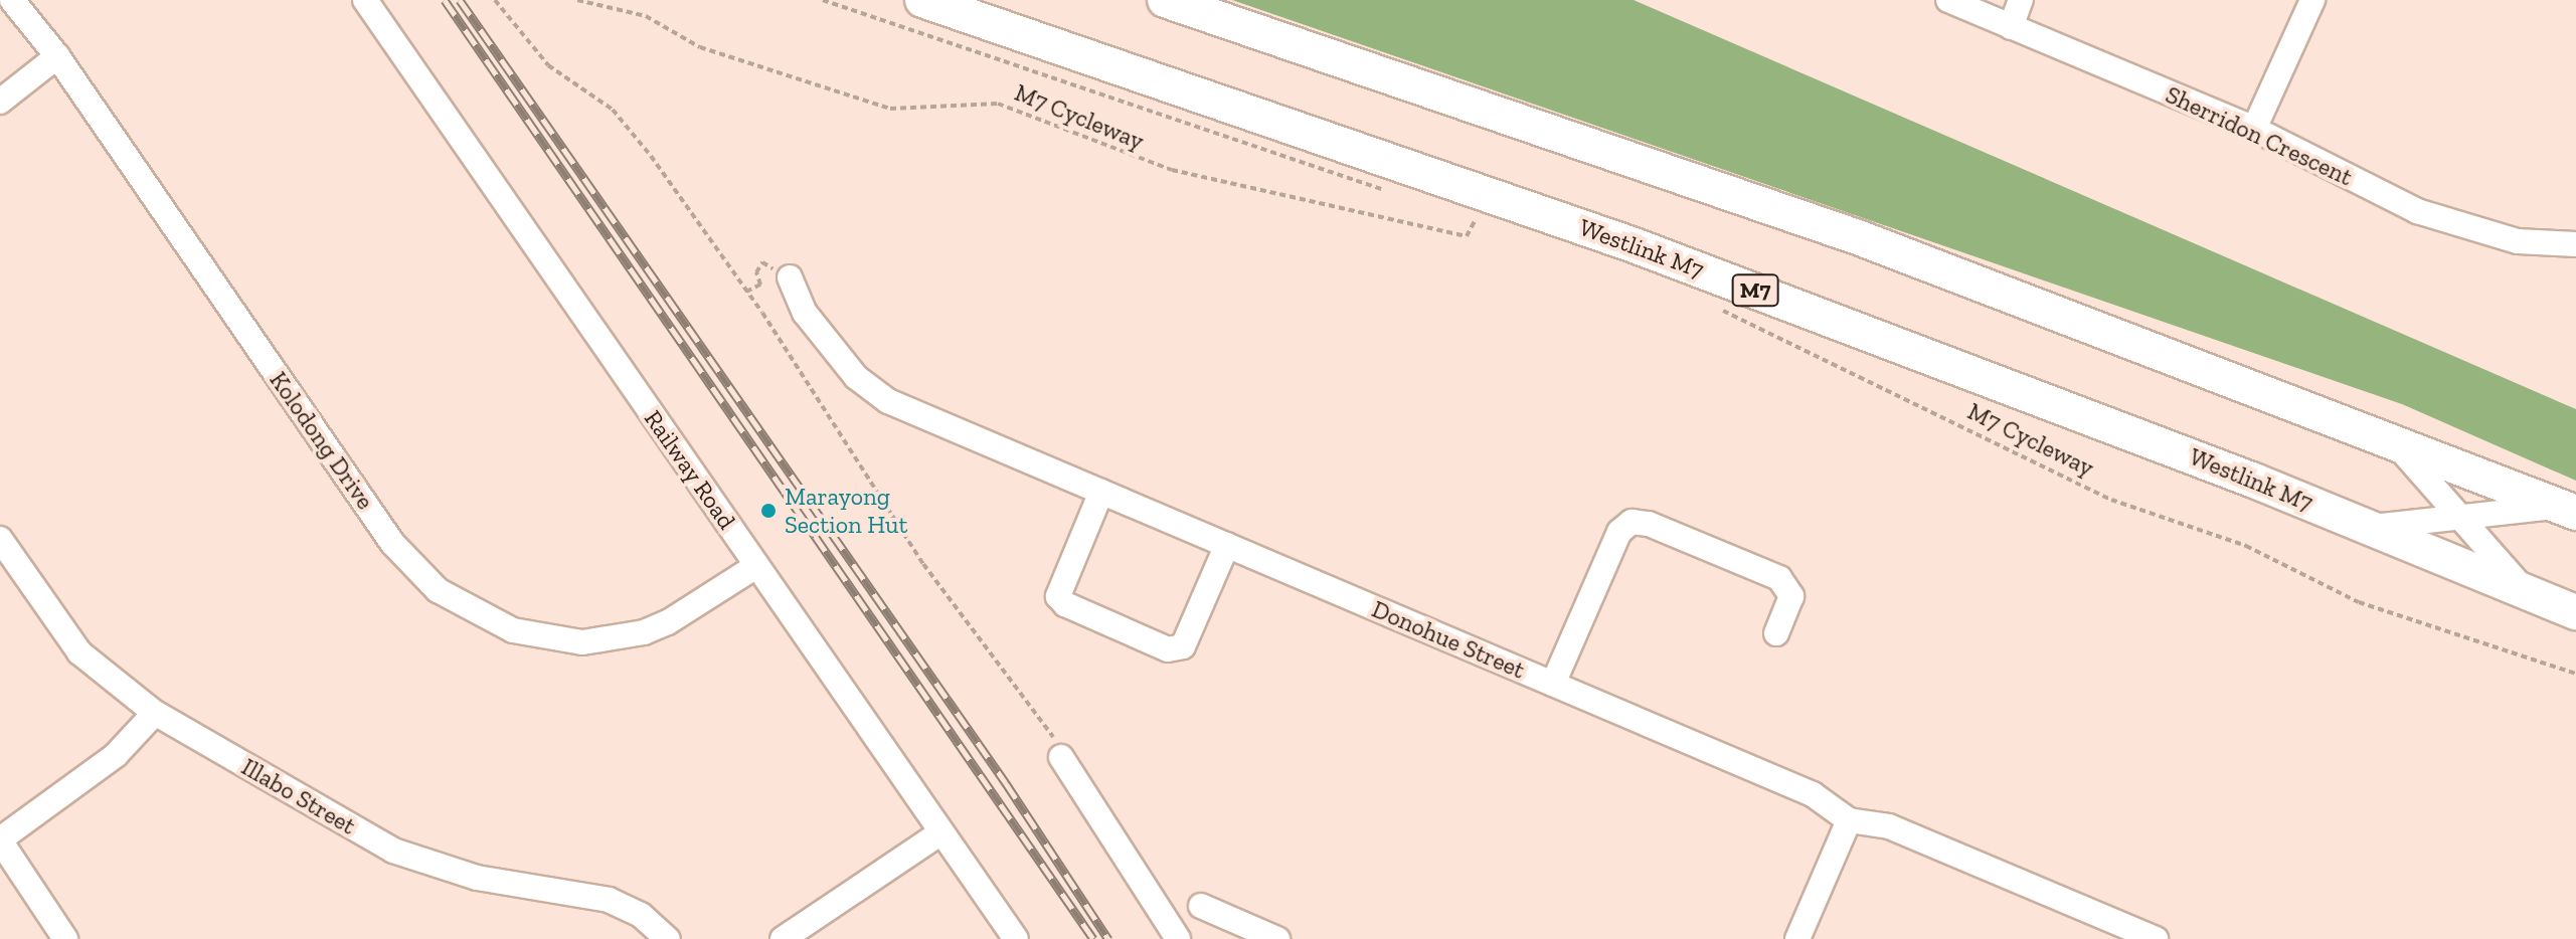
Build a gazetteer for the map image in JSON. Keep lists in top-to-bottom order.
{
  "streets": {
    "highway": ["Westlink M7", "M7"],
    "street": [
      "Sherridon Crescent",
      "Kolodong Drive",
      "Railway Road",
      "Donohue Street",
      "Illabo Street"
    ],
    "path": ["M7 Cycleway"]
  },
  "crossings": [
    ["Kolodong Drive", "Railway Road"]
  ],
  "places": ["Marayong Section Hut"]
}
